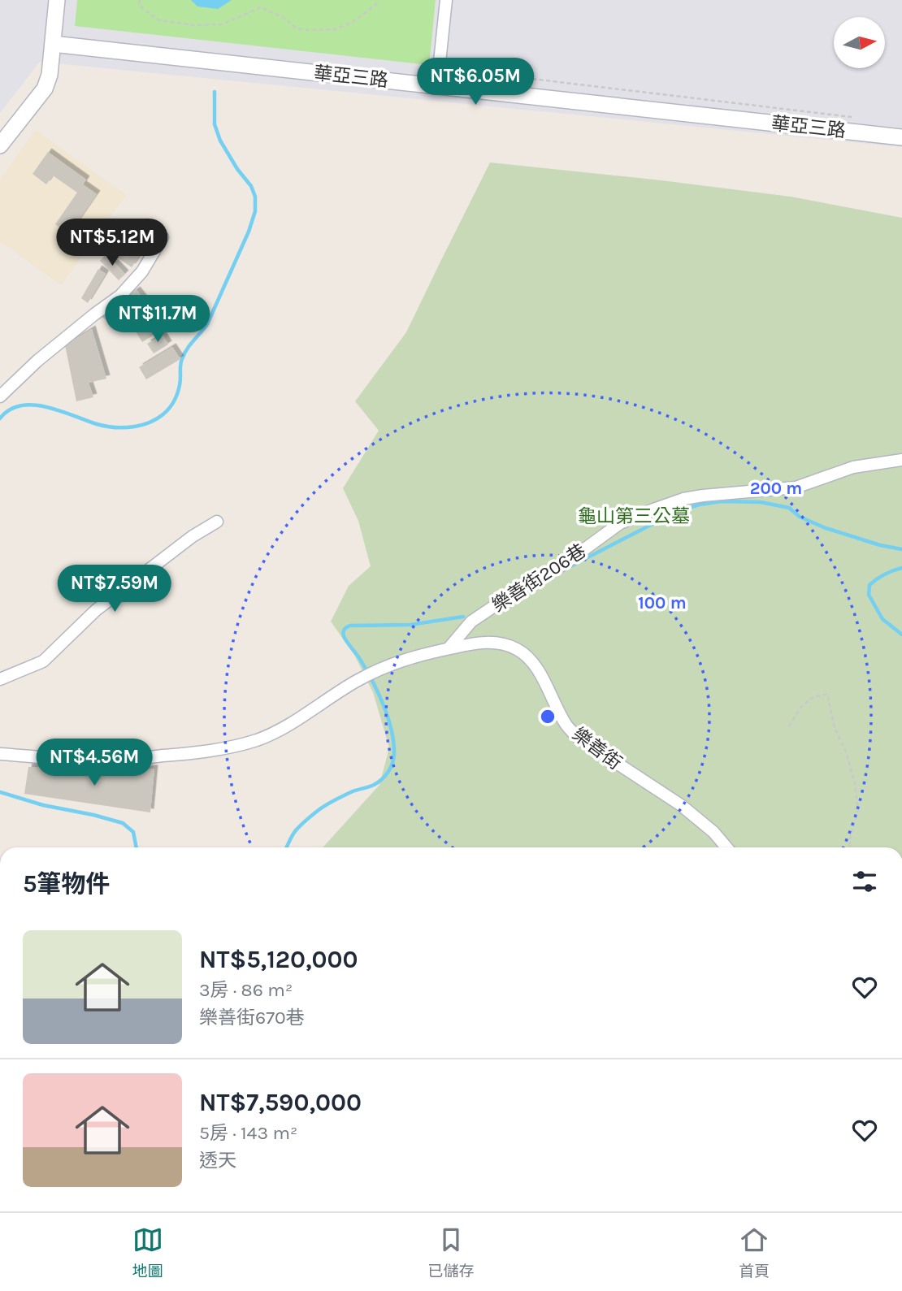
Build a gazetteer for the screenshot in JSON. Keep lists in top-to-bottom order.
{
  "streets": {
    "street": ["華亞三路", "樂善街206巷", "樂善街"]
  },
  "crossings": [
    ["樂善街206巷", "樂善街"]
  ],
  "parks": ["龜山第三公墓"],
  "north": "right",
  "page": {
    "price": [
      "NT$6.05M",
      "NT$5.12M",
      "NT$11.7M",
      "NT$7.59M",
      "NT$4.56M"
    ],
    "heading": "5筆物件",
    "list": [
      {
        "name": "NT$5,120,000",
        "note": "3房 · 86 m² · 樂善街670巷"
      },
      {
        "name": "NT$7,590,000",
        "note": "5房 · 143 m² · 透天"
      }
    ],
    "tabs": ["地圖", "已儲存", "首頁"]
  },
  "rings": ["200 m", "100 m"]
}
